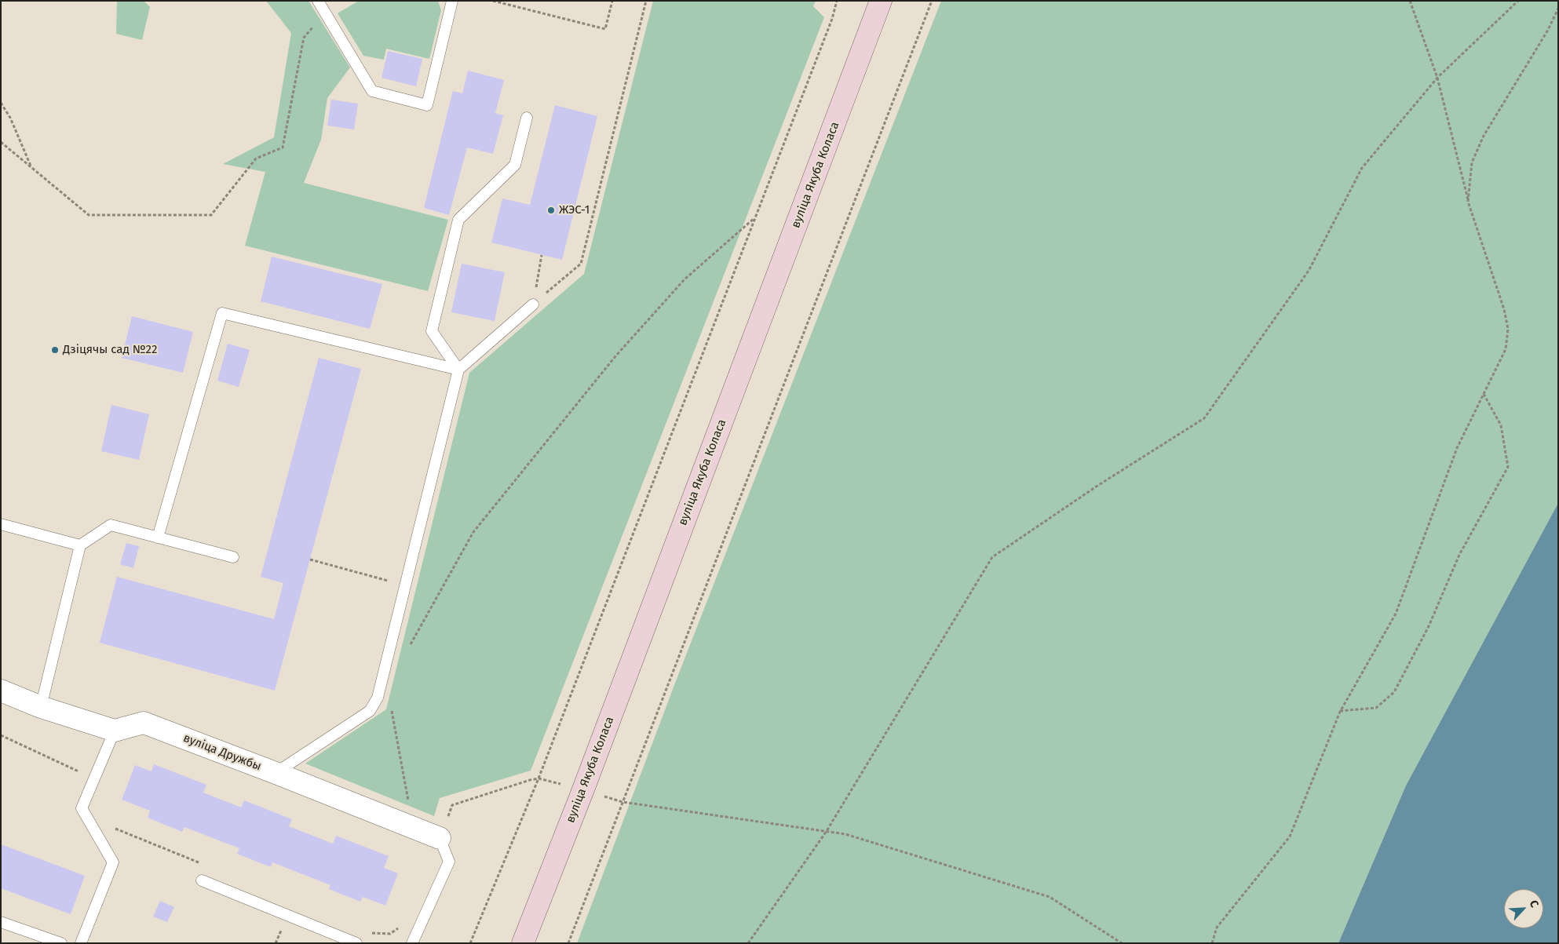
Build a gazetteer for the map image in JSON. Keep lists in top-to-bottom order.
{
  "streets": {
    "street": ["вуліца Якуба Коласа", "вуліца Дружбы"]
  },
  "places": ["ЖЭС-1", "Дзіцячы сад №22"],
  "north": "top right"
}
